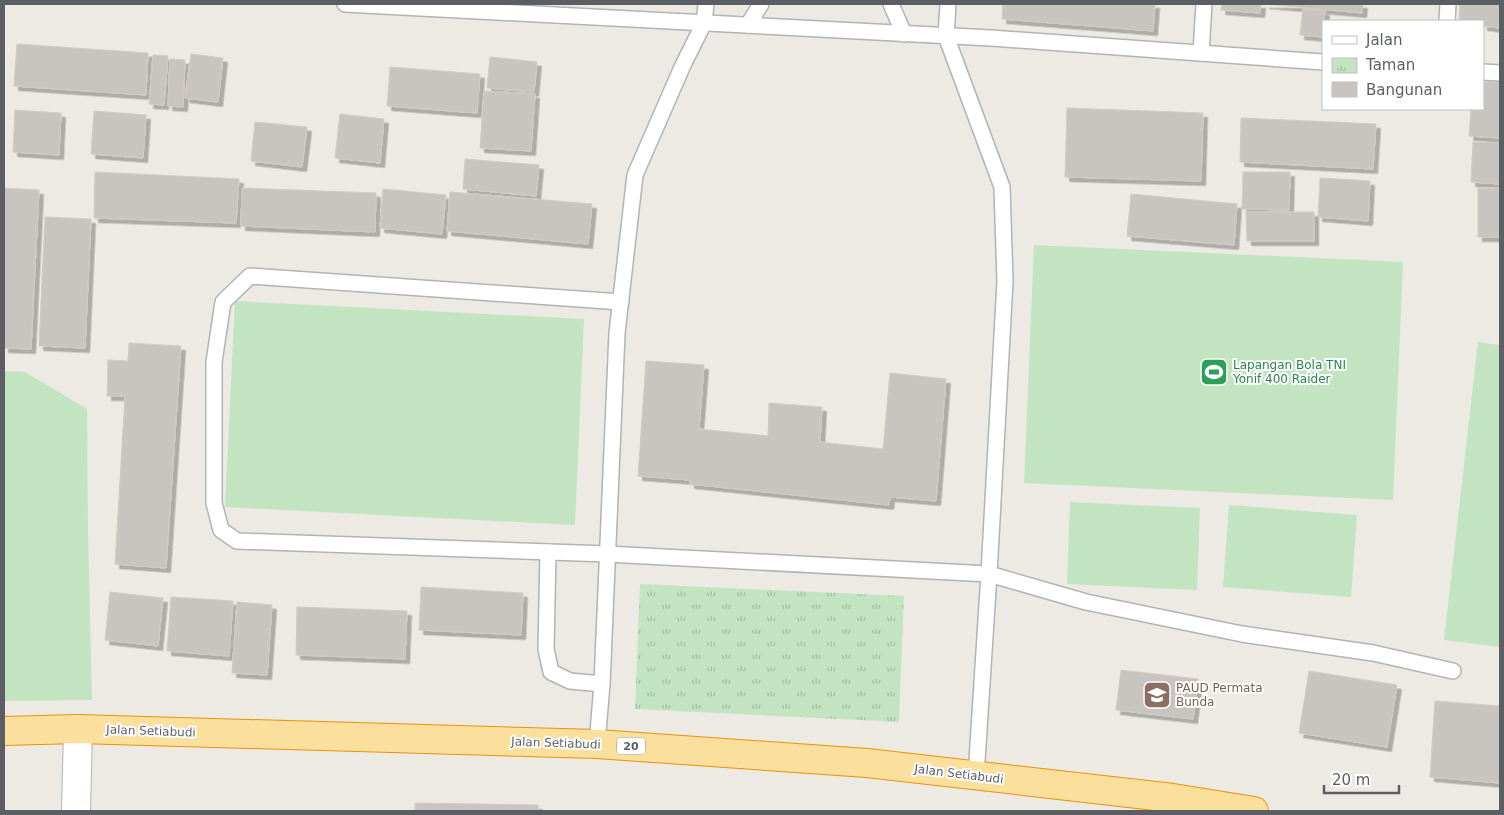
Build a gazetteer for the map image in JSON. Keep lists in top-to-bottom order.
{
  "streets": {
    "highway": ["Jalan Setiabudi", "20"]
  },
  "places": {
    "sports": ["Lapangan Bola TNI Yonif 400 Raider"],
    "school or university": ["PAUD Permata Bunda"]
  },
  "legend": ["Jalan", "Taman", "Bangunan"],
  "scale_bar": "20 m"
}
